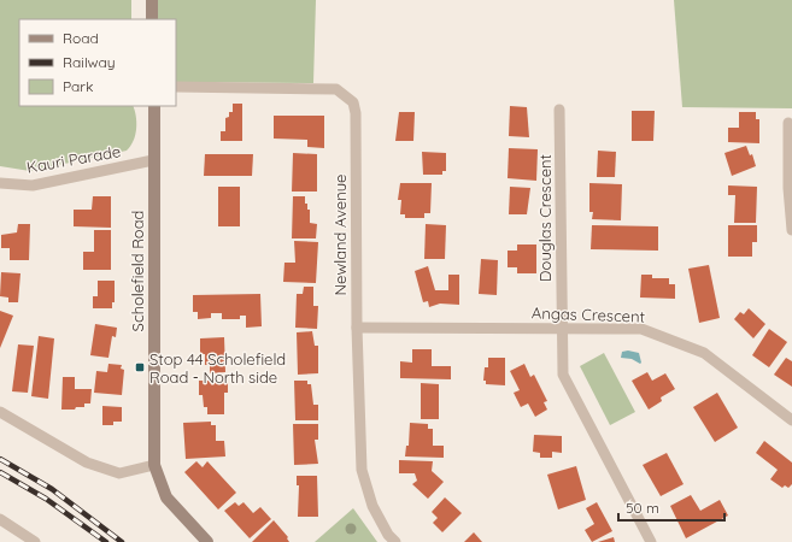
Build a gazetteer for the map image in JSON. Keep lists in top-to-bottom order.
{
  "streets": {
    "street": [
      "Kauri Parade",
      "Douglas Crescent",
      "Newland Avenue",
      "Scholefield Road",
      "Angas Crescent"
    ]
  },
  "crossings": [
    ["Kauri Parade", "Scholefield Road"],
    ["Douglas Crescent", "Angas Crescent"],
    ["Newland Avenue", "Angas Crescent"]
  ],
  "places": {
    "transit": ["Stop 44 Scholefield Road - North side"]
  },
  "legend": ["Road", "Railway", "Park"],
  "scale_bar": "50 m"
}
